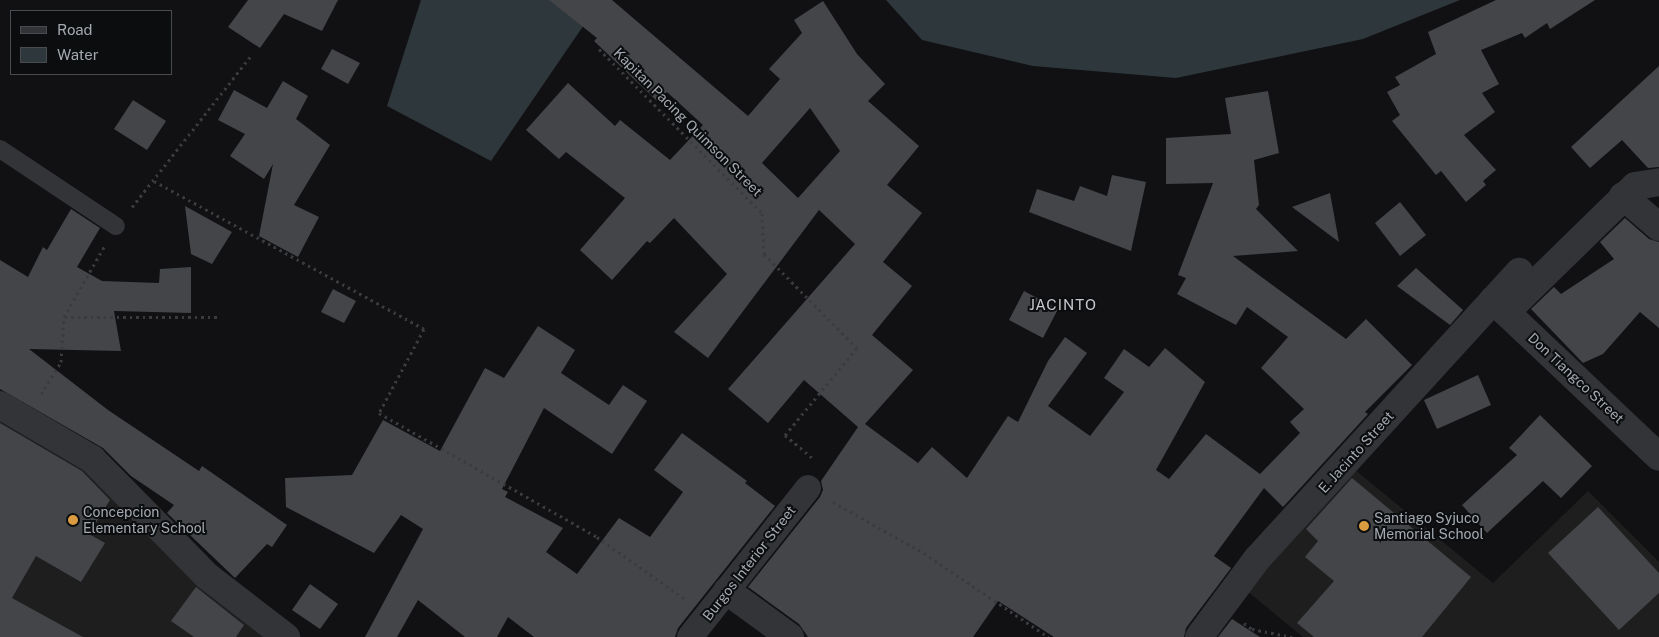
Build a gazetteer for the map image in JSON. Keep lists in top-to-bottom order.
{
  "streets": {
    "street": ["Don Tiangco Street", "E. Jacinto Street", "Burgos Interior Street"],
    "path": ["Kapitan Pacing Quimson Street"]
  },
  "crossings": [
    ["Kapitan Pacing Quimson Street", "Burgos Interior Street"],
    ["Don Tiangco Street", "E. Jacinto Street"]
  ],
  "districts": ["JACINTO"],
  "places": ["Concepcion Elementary School", "Santiago Syjuco Memorial School"],
  "legend": ["Road", "Water"]
}
